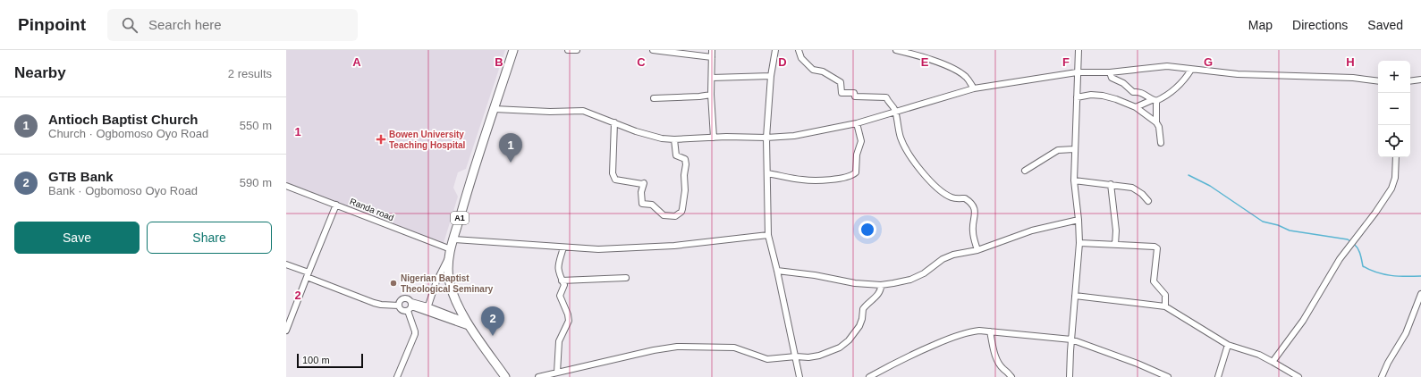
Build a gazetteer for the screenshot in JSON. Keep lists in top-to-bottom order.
{
  "streets": {
    "highway": ["A1"],
    "street": ["Randa road"]
  },
  "crossings": [
    ["Randa road", "A1"]
  ],
  "places": {
    "health": ["Bowen University Teaching Hospital"],
    "other": ["Nigerian Baptist Theological Seminary"]
  },
  "scale_bar": "100 m",
  "page": {
    "header": "Pinpoint",
    "search": "Search here",
    "nav": ["Map", "Directions", "Saved"],
    "heading": ["Nearby", "2 results"],
    "map_buttons": ["+", "−"],
    "list": [
      {
        "mark": "1",
        "name": "Antioch Baptist Church",
        "note": "Church · Ogbomoso Oyo Road",
        "value": "550 m"
      },
      {
        "mark": "2",
        "name": "GTB Bank",
        "note": "Bank · Ogbomoso Oyo Road",
        "value": "590 m"
      }
    ],
    "pins": ["1", "2"],
    "buttons": ["Save", "Share"],
    "scale": "100 m"
  },
  "grid": {
    "columns": [
      "A",
      "B",
      "C",
      "D",
      "E",
      "F",
      "G",
      "H"
    ],
    "rows": ["1", "2"]
  }
}
